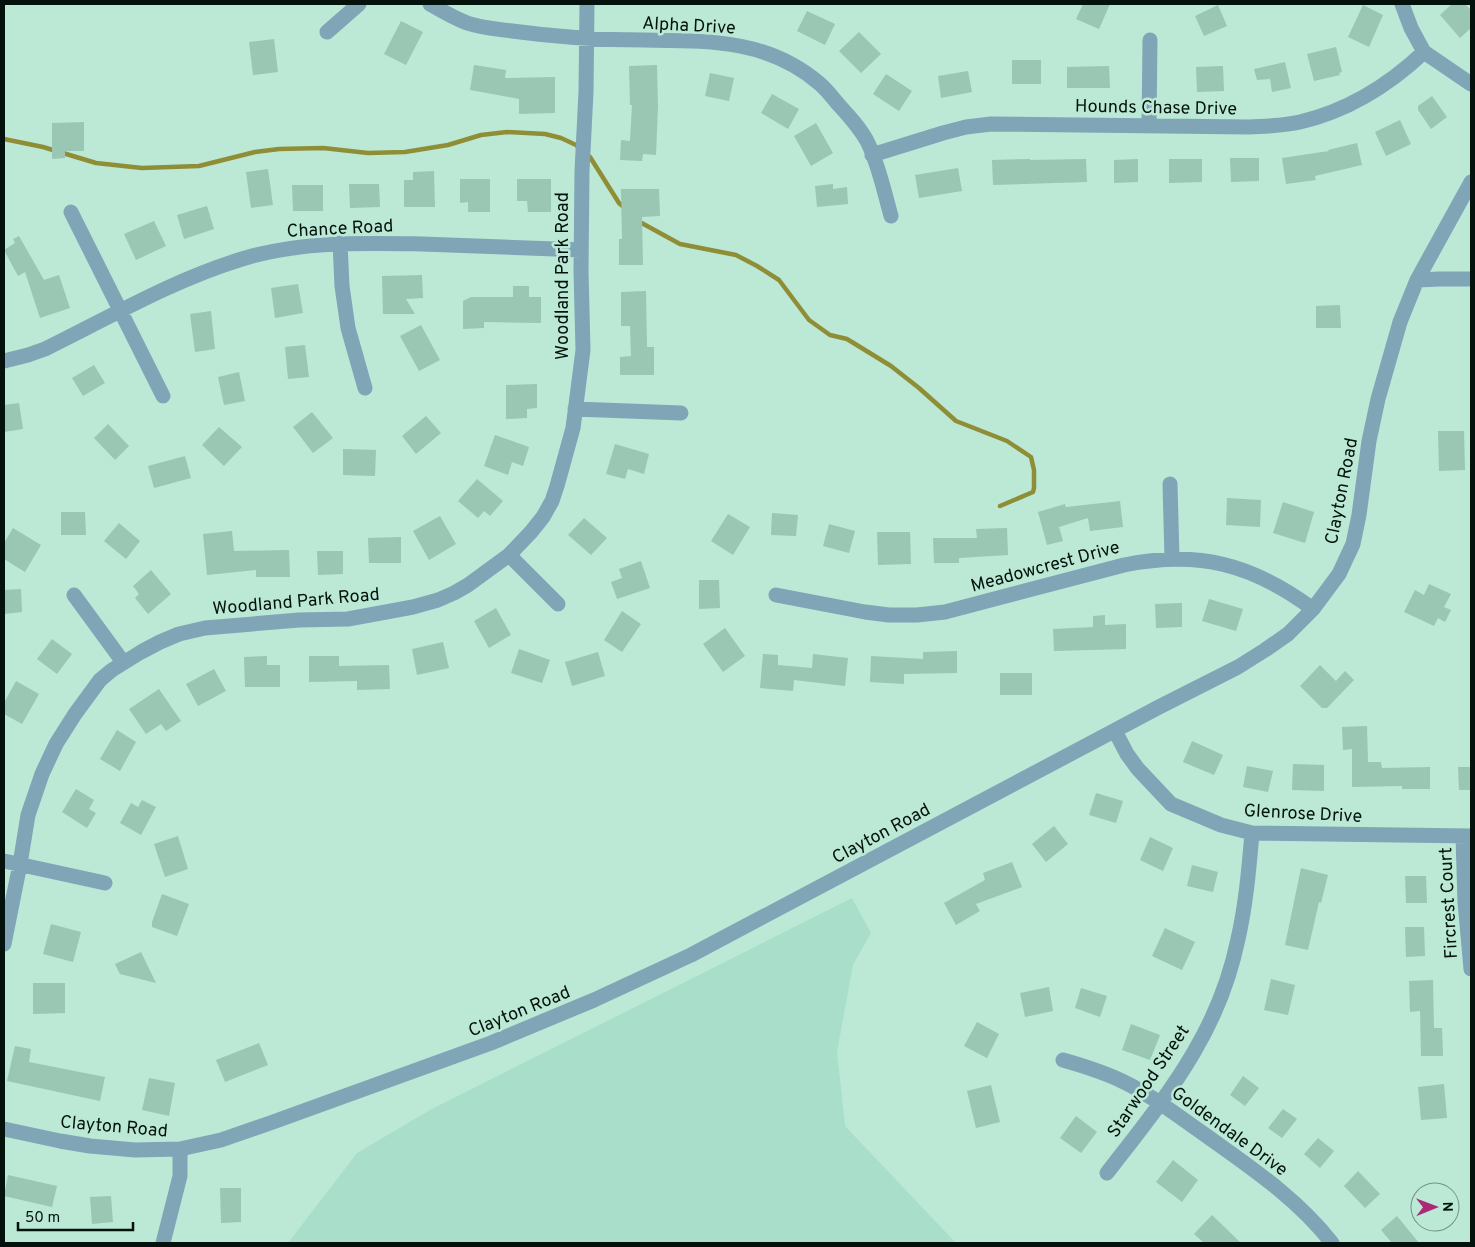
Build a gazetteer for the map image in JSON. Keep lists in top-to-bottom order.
{
  "streets": {
    "street": [
      "Alpha Drive",
      "Hounds Chase Drive",
      "Chance Road",
      "Woodland Park Road",
      "Clayton Road",
      "Meadowcrest Drive",
      "Glenrose Drive",
      "Fircrest Court",
      "Starwood Street",
      "Goldendale Drive"
    ]
  },
  "crossings": [
    ["Alpha Drive", "Hounds Chase Drive"],
    ["Alpha Drive", "Woodland Park Road"],
    ["Chance Road", "Woodland Park Road"],
    ["Clayton Road", "Meadowcrest Drive"],
    ["Clayton Road", "Glenrose Drive"],
    ["Glenrose Drive", "Fircrest Court"],
    ["Glenrose Drive", "Starwood Street"],
    ["Starwood Street", "Goldendale Drive"]
  ],
  "scale_bar": "50 m",
  "north": "right"
}
